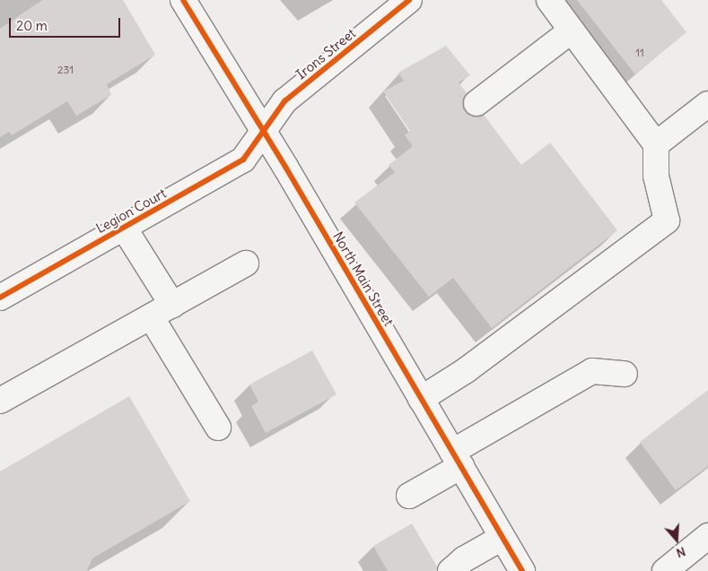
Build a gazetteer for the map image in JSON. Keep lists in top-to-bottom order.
{
  "streets": {
    "main road": ["Irons Street", "Legion Court", "North Main Street"]
  },
  "crossings": [
    ["Irons Street", "Legion Court"],
    ["Irons Street", "North Main Street"],
    ["Legion Court", "North Main Street"]
  ],
  "house_numbers": ["11", "231"],
  "scale_bar": "20 m",
  "north": "bottom"
}
